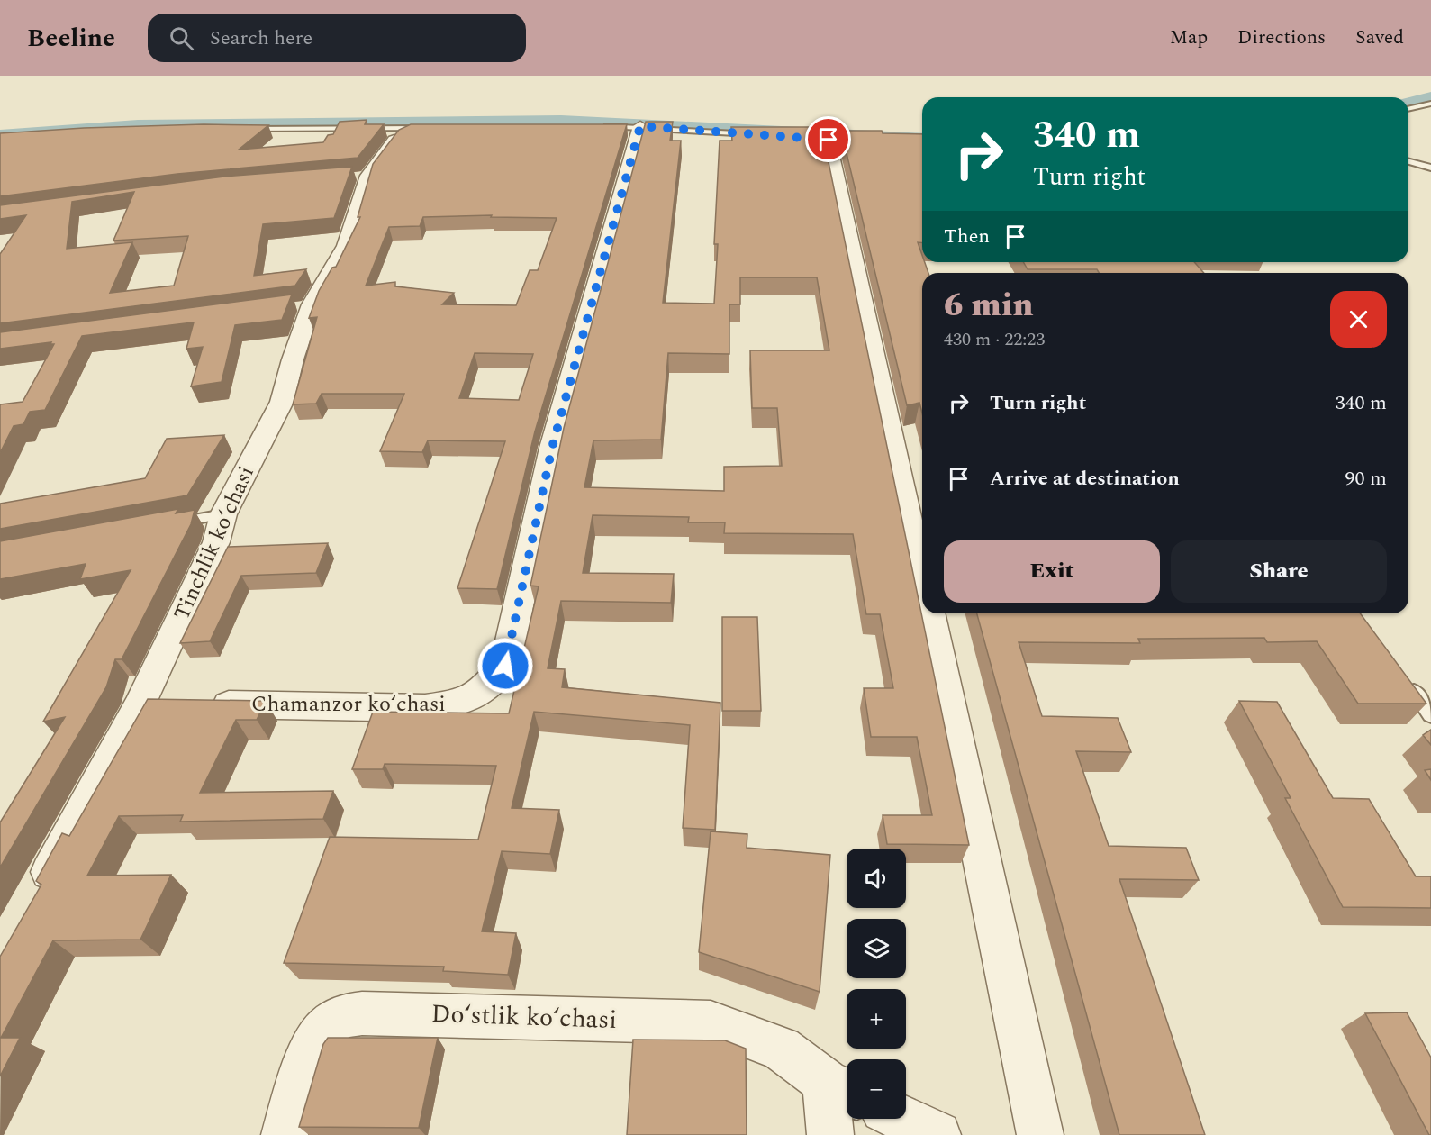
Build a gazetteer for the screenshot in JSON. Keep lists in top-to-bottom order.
{
  "streets": {
    "street": ["Tinchlik koʻchasi", "Chamanzor koʻchasi", "Doʻstlik koʻchasi"]
  },
  "page": {
    "header": "Beeline",
    "search": "Search here",
    "nav": ["Map", "Directions", "Saved"],
    "turn": ["340 m", "Turn right"],
    "then": "Then",
    "heading": ["6 min", "430 m · 22:23"],
    "list": [
      {
        "name": "Turn right",
        "value": "340 m"
      },
      {
        "name": "Arrive at destination",
        "value": "90 m"
      }
    ],
    "buttons": ["Exit", "Share"],
    "map_buttons": ["+", "−"]
  }
}
